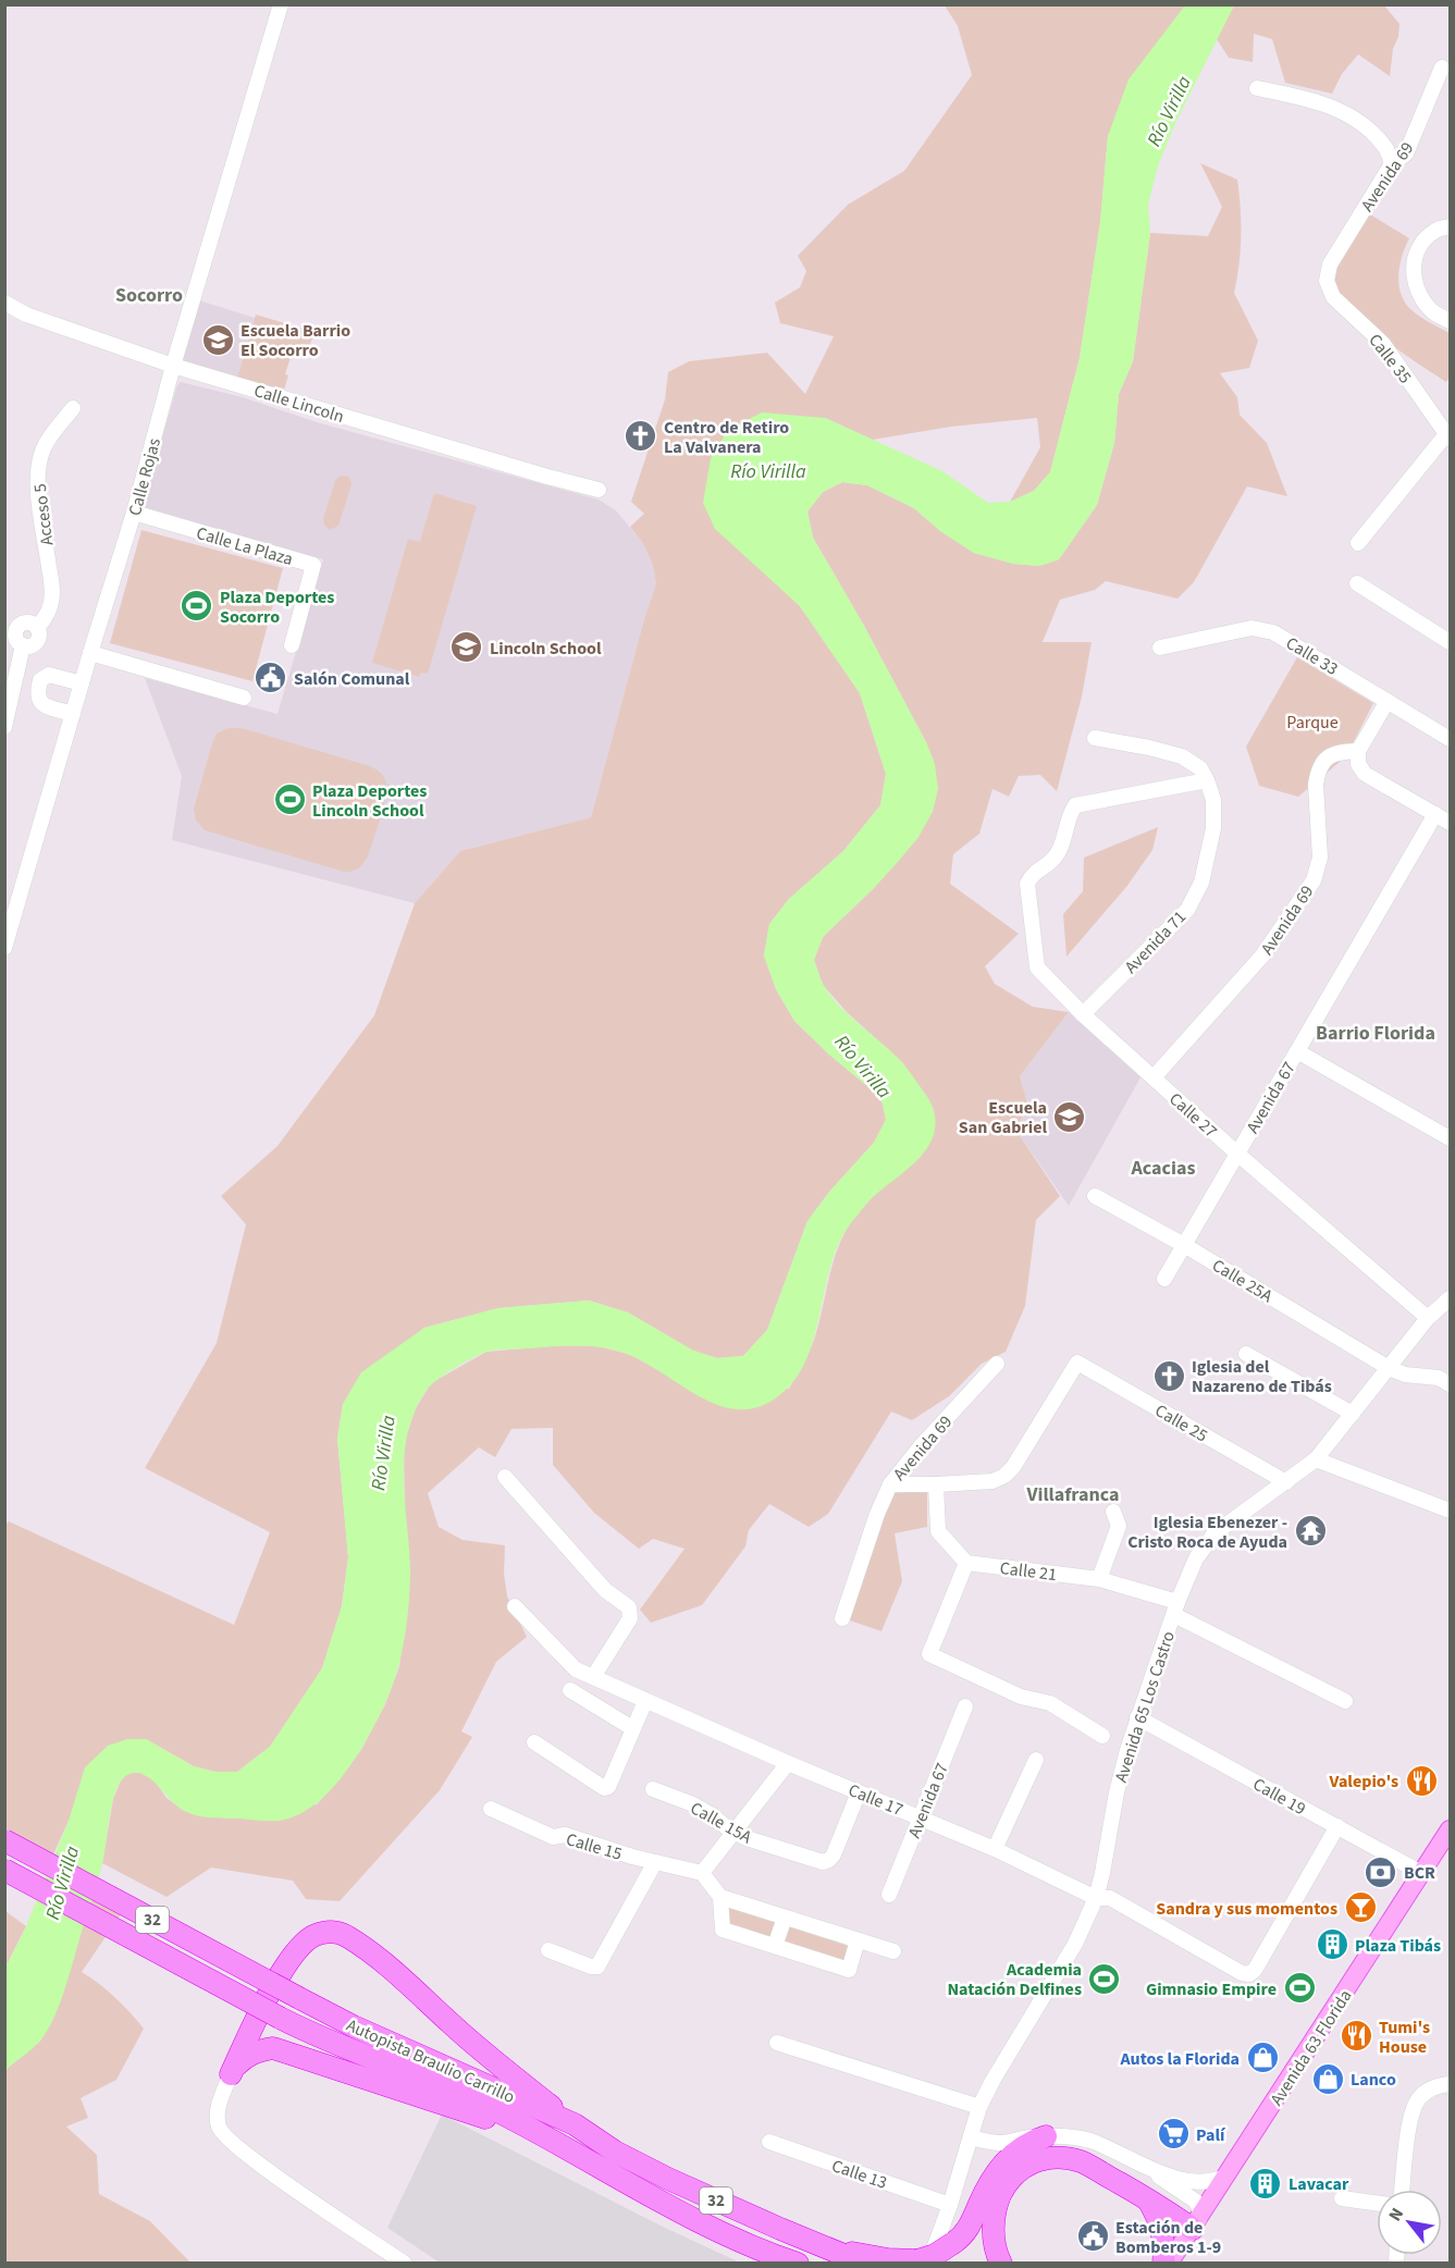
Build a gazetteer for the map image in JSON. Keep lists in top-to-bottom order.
{
  "streets": {
    "highway": ["32", "Autopista Braulio Carrillo"],
    "main road": ["Avenida 63 Florida"],
    "street": [
      "Avenida 69",
      "Calle 35",
      "Calle Lincoln",
      "Calle Rojas",
      "Acceso 5",
      "Calle La Plaza",
      "Calle 33",
      "Avenida 71",
      "Avenida 67",
      "Calle 27",
      "Calle 25A",
      "Calle 25",
      "Calle 21",
      "Avenida 65 Los Castro",
      "Calle 19",
      "Calle 17",
      "Calle 15A",
      "Calle 15",
      "Calle 13"
    ]
  },
  "crossings": [
    ["Avenida 69", "Calle 35"],
    ["Avenida 69", "Calle 27"],
    ["Calle Lincoln", "Calle Rojas"],
    ["Calle Rojas", "Calle La Plaza"],
    ["Avenida 71", "Calle 27"],
    ["Avenida 67", "Calle 27"],
    ["Avenida 67", "Calle 25A"],
    ["Avenida 67", "Calle 17"],
    ["Calle 27", "Avenida 65 Los Castro"],
    ["Calle 25A", "Avenida 65 Los Castro"],
    ["Calle 25", "Avenida 65 Los Castro"],
    ["Calle 21", "Avenida 65 Los Castro"],
    ["Avenida 65 Los Castro", "Calle 19"],
    ["Avenida 65 Los Castro", "Calle 17"],
    ["Avenida 65 Los Castro", "Calle 13"],
    ["Calle 19", "Calle 17"],
    ["Calle 19", "Avenida 63 Florida"],
    ["Calle 17", "Calle 15A"]
  ],
  "districts": [
    "Socorro",
    "Barrio Florida",
    "Acacias",
    "Villafranca"
  ],
  "water": ["Río Virilla"],
  "parks": ["Parque"],
  "places": {
    "school or university": ["Escuela Barrio El Socorro", "Lincoln School", "Escuela San Gabriel"],
    "church": ["Centro de Retiro La Valvanera", "Iglesia del Nazareno de Tibás"],
    "sports": [
      "Plaza Deportes Socorro",
      "Plaza Deportes Lincoln School",
      "Academia Natación Delfines",
      "Gimnasio Empire"
    ],
    "public building": ["Salón Comunal", "Estación de Bomberos 1-9"],
    "temple": ["Iglesia Ebenezer - Cristo Roca de Ayuda"],
    "restaurant": ["Valepio's", "Tumi's House"],
    "bank": ["BCR"],
    "bar": ["Sandra y sus momentos"],
    "building": ["Plaza Tibás", "Lavacar"],
    "shop": ["Autos la Florida", "Lanco"],
    "supermarket": ["Palí"]
  },
  "north": "top left"
}
